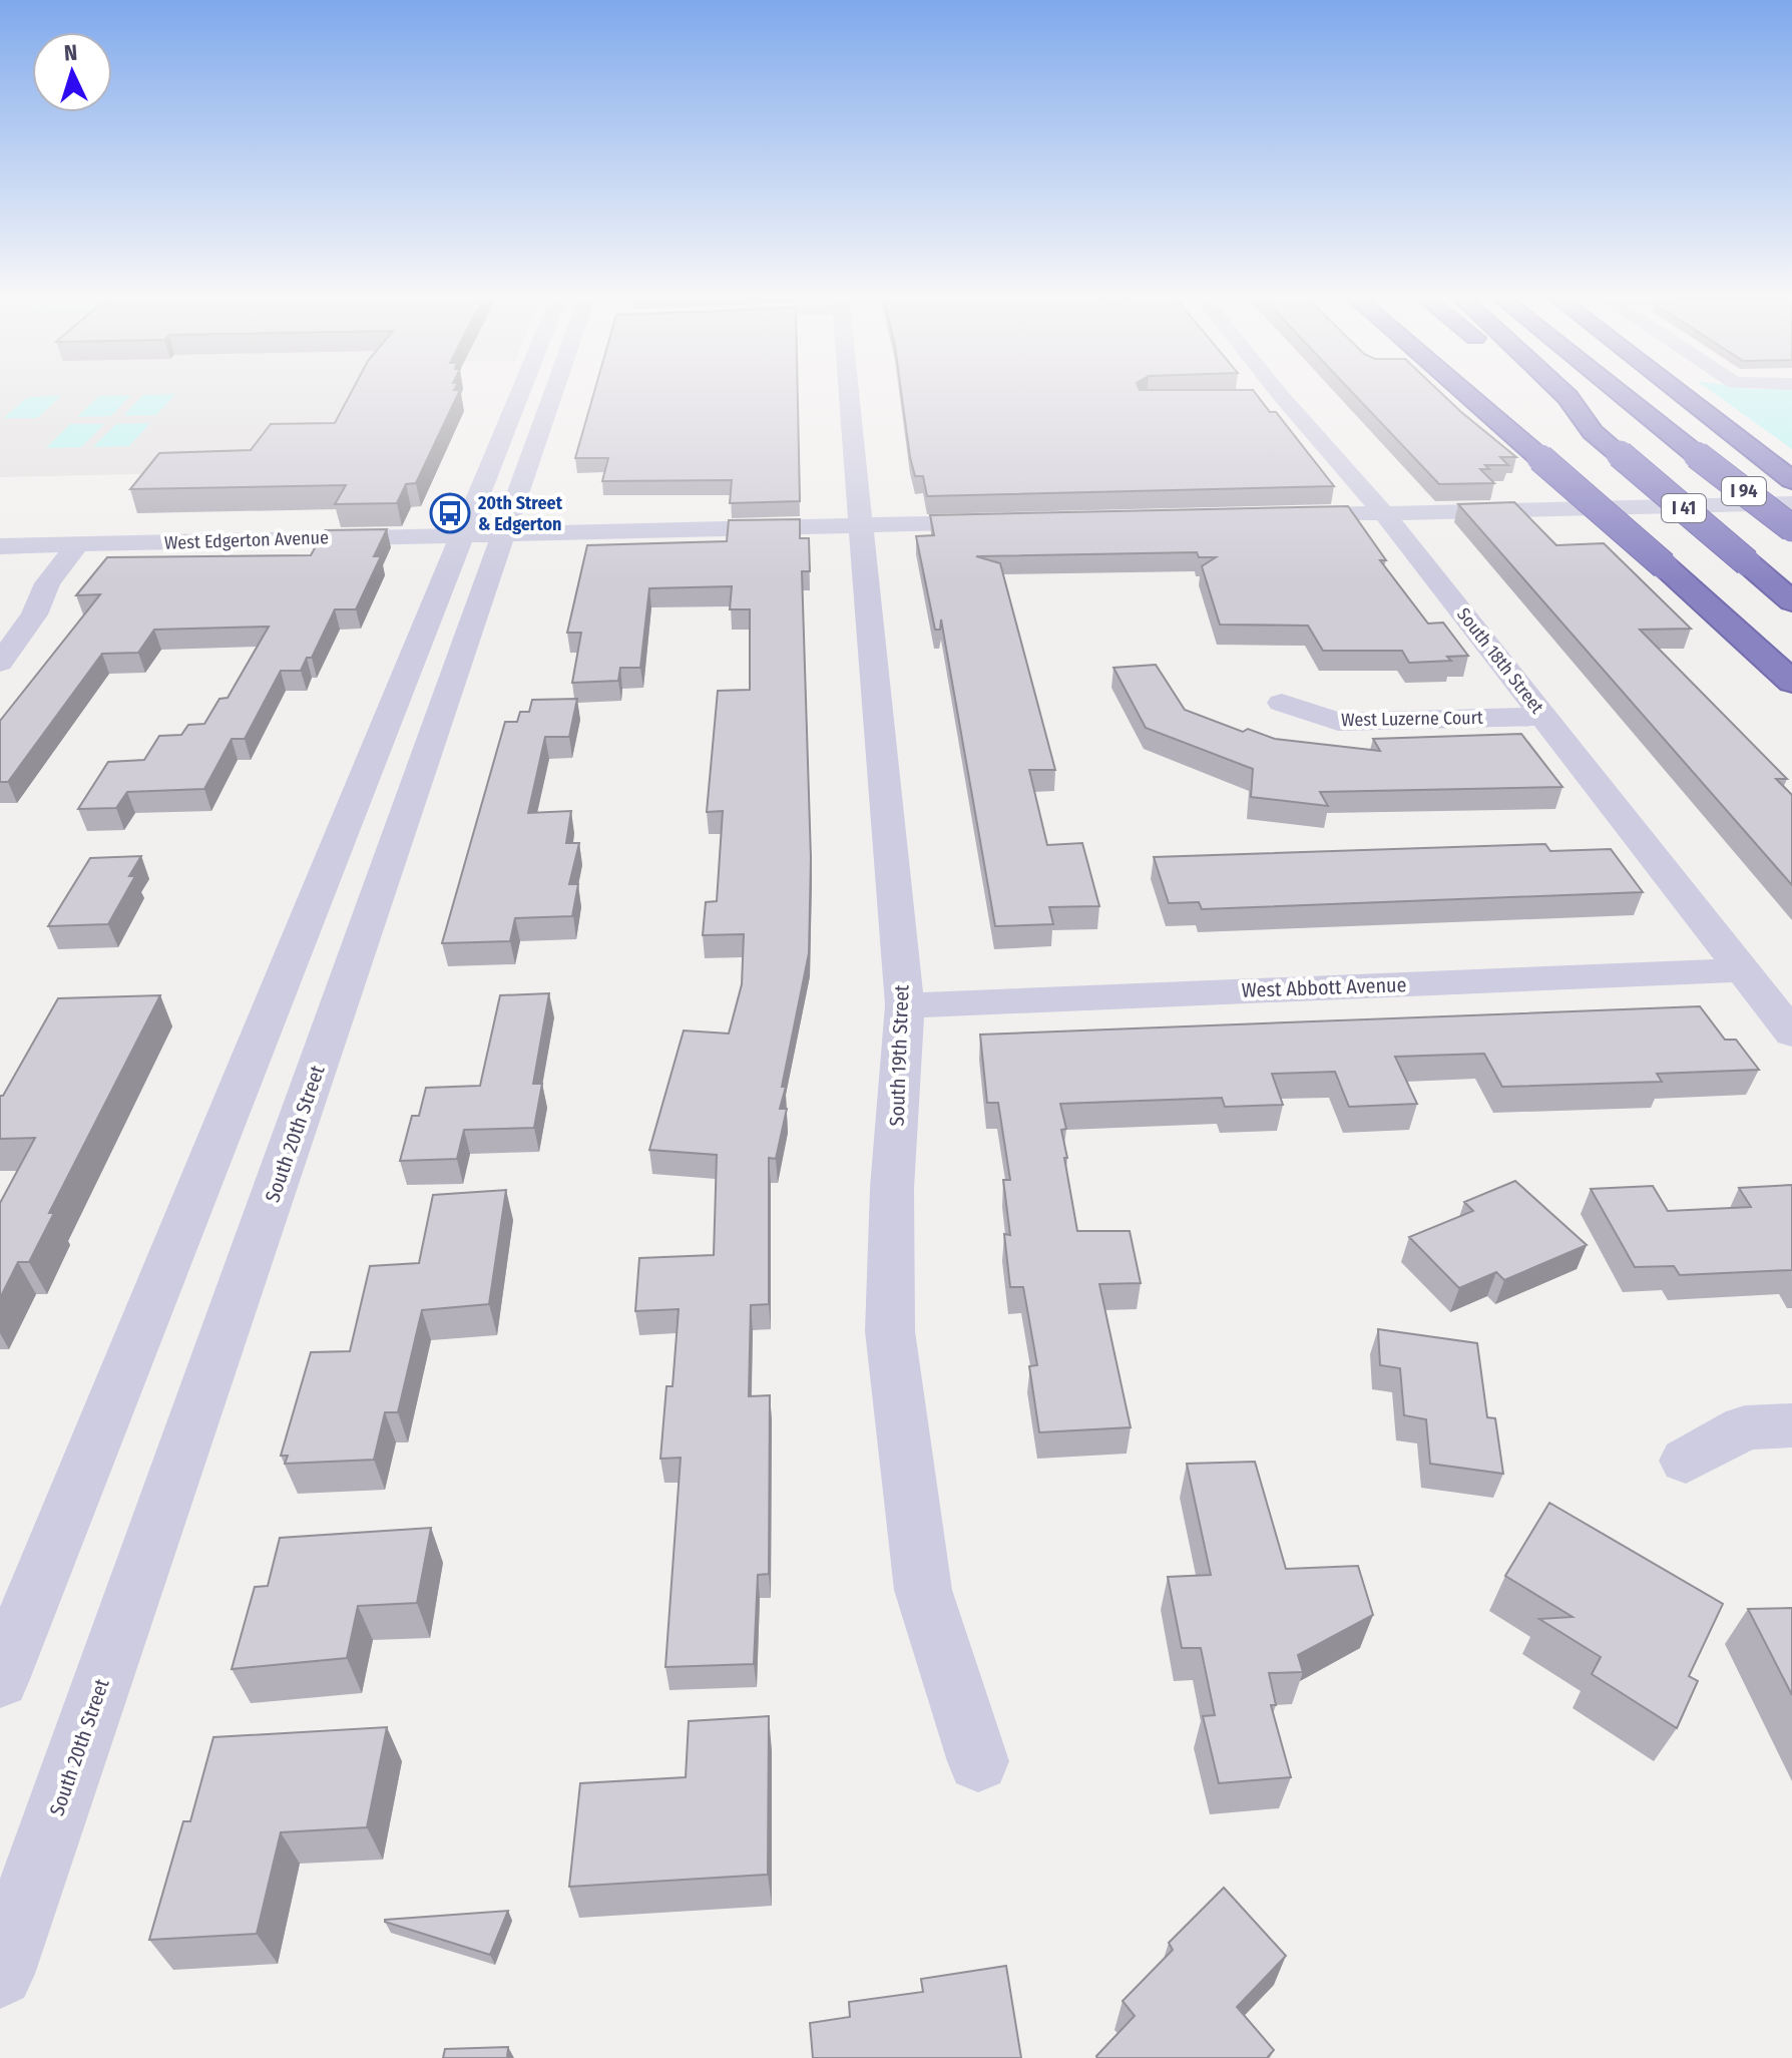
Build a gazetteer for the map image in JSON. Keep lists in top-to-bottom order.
{
  "streets": {
    "highway": ["I 94", "I 41"],
    "street": [
      "West Edgerton Avenue",
      "South 18th Street",
      "West Luzerne Court",
      "West Abbott Avenue",
      "South 19th Street",
      "South 20th Street"
    ]
  },
  "crossings": [
    ["West Edgerton Avenue", "South 19th Street"],
    ["West Edgerton Avenue", "South 20th Street"],
    ["South 18th Street", "West Luzerne Court"],
    ["South 18th Street", "West Abbott Avenue"],
    ["West Abbott Avenue", "South 19th Street"]
  ],
  "places": {
    "bus stop": ["20th Street & Edgerton"]
  },
  "north": "top"
}
